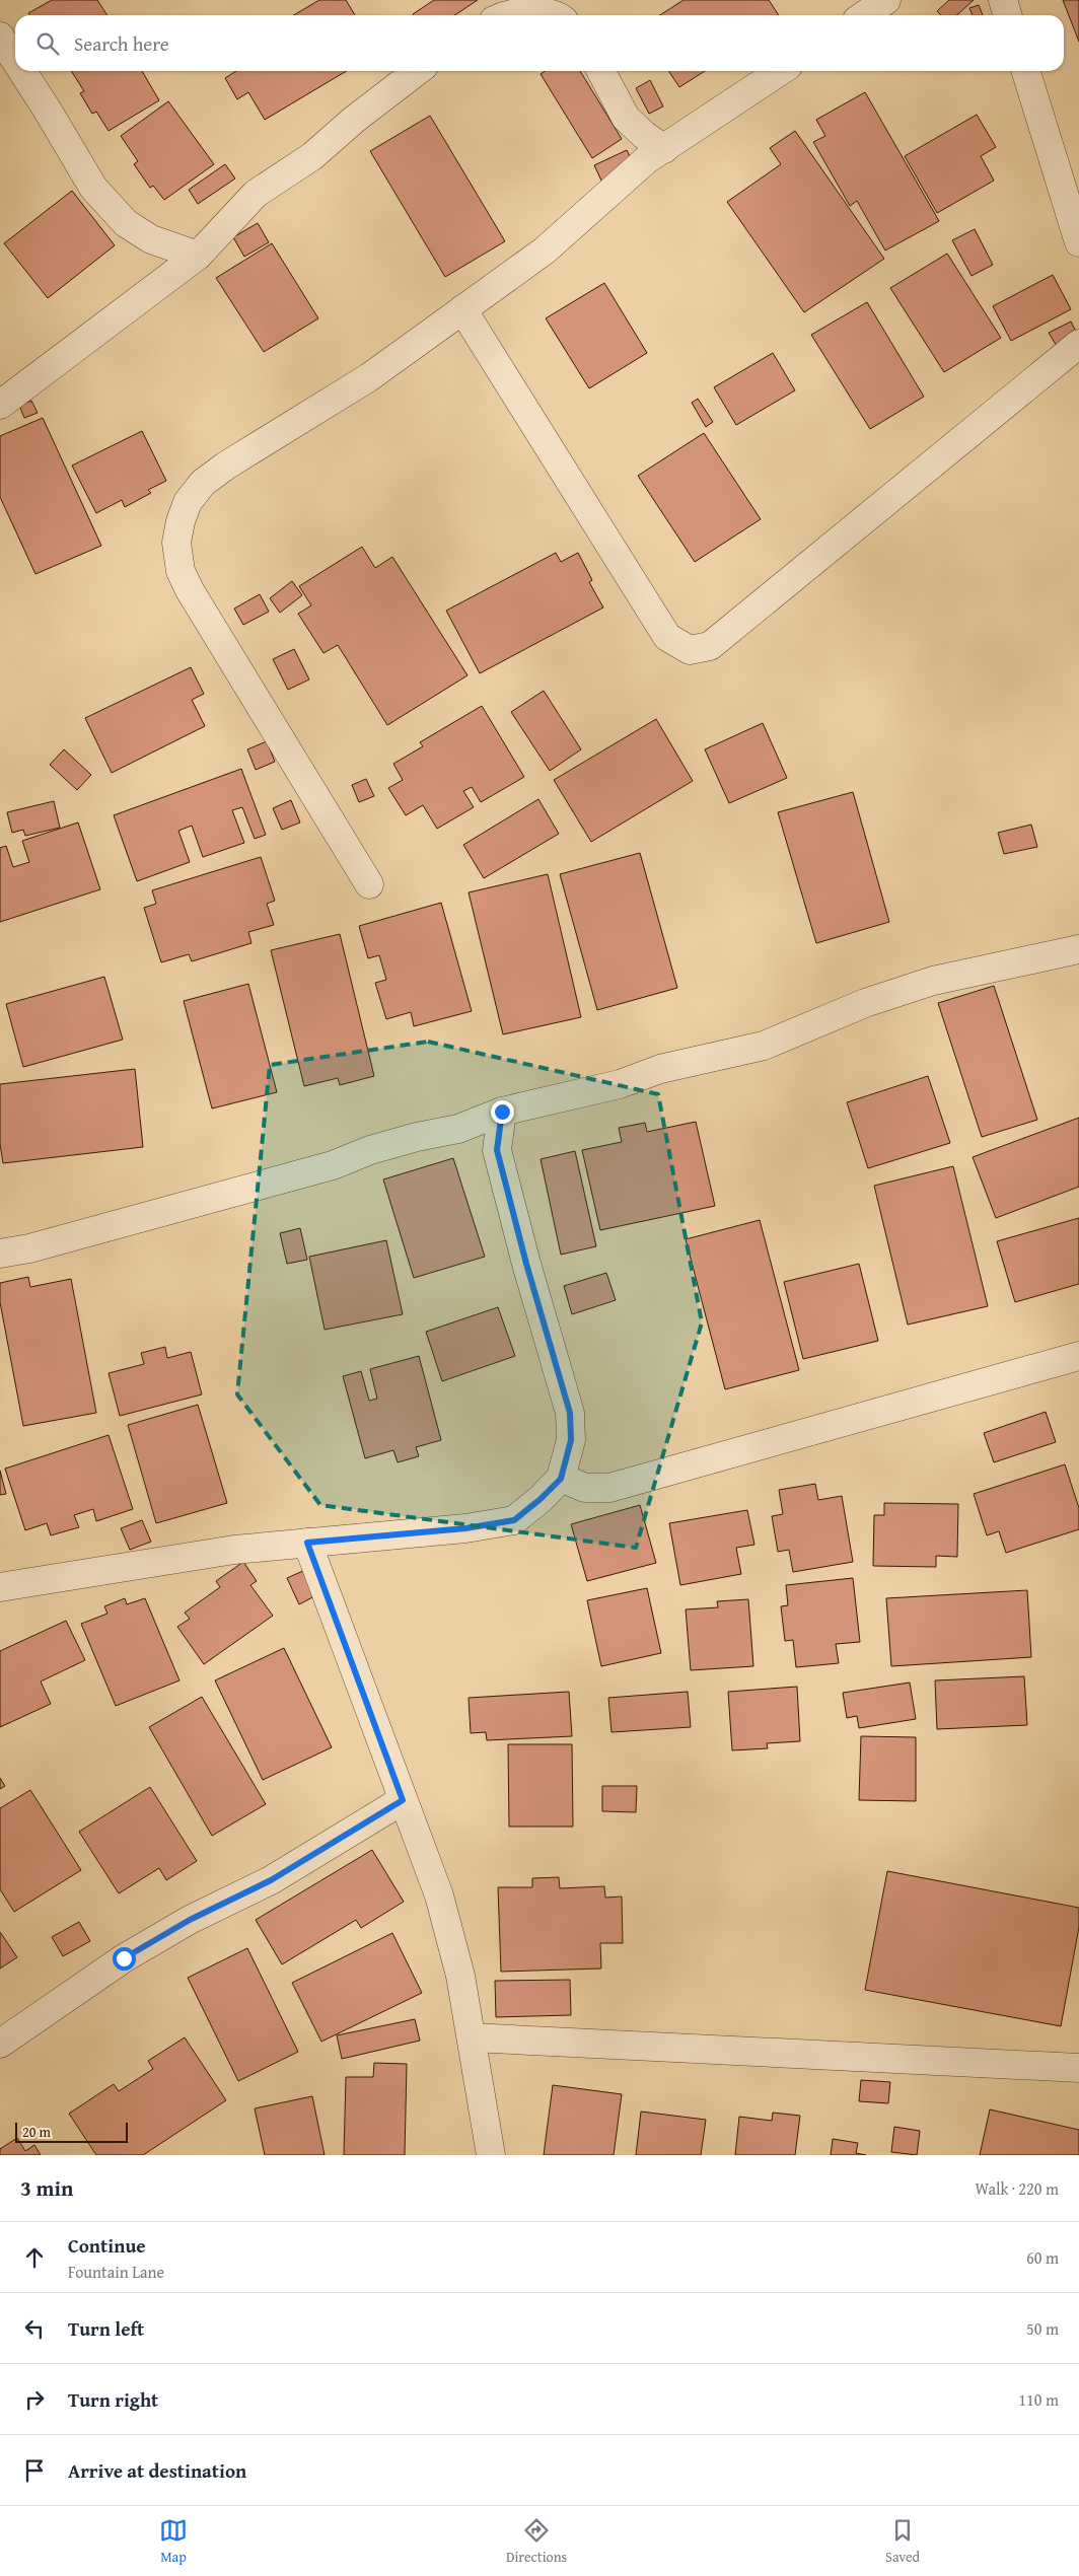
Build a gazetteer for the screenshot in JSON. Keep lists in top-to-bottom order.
{
  "scale_bar": "20 m",
  "page": {
    "search": "Search here",
    "scale": "20 m",
    "heading": ["3 min", "Walk · 220 m"],
    "list": [
      ["Continue", "Fountain Lane", "60 m"],
      ["Turn left", "50 m"],
      ["Turn right", "110 m"],
      "Arrive at destination"
    ],
    "nav": ["Map", "Directions", "Saved"]
  }
}
